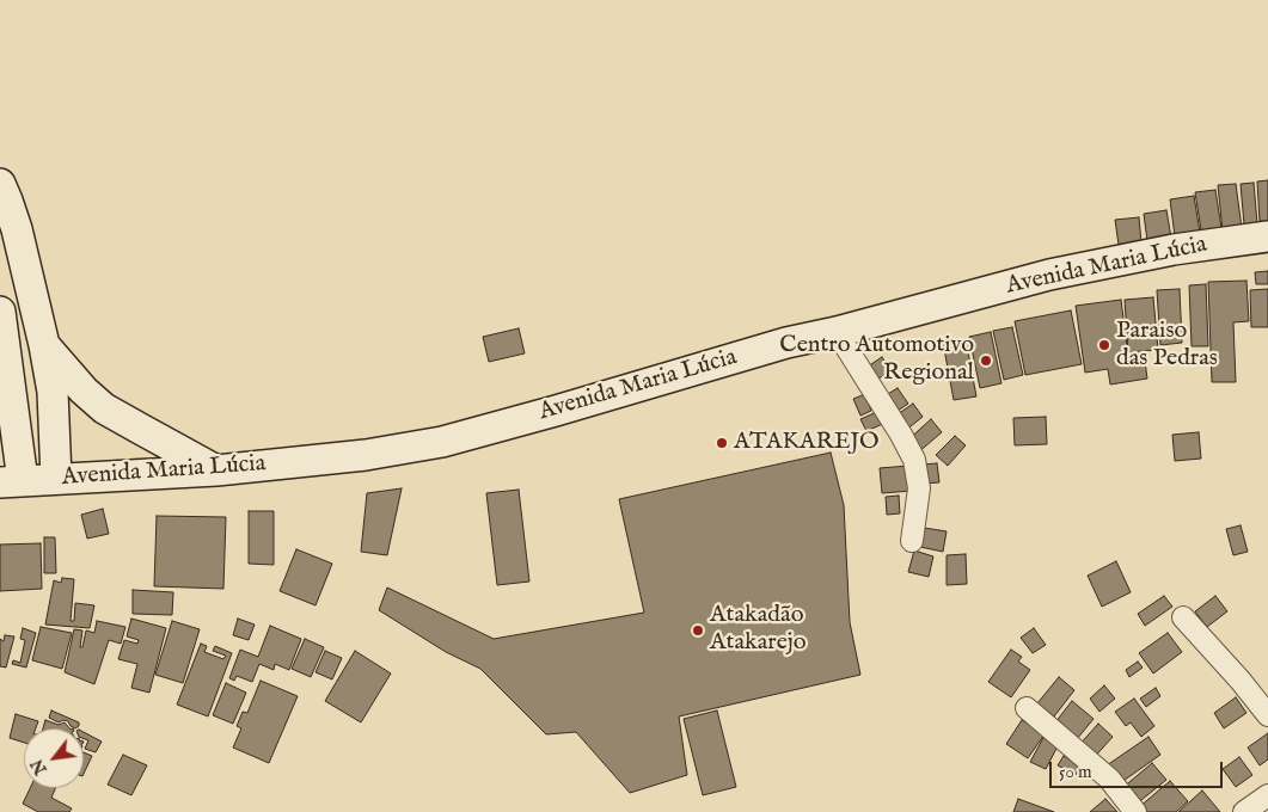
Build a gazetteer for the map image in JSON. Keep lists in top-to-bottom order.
{
  "streets": {
    "main road": ["Avenida Maria Lúcia"]
  },
  "places": [
    "Paraiso das Pedras",
    "Centro Automotivo Regional",
    "ATAKAREJO",
    "Atakadão Atakarejo"
  ],
  "scale_bar": "50 m",
  "north": "bottom left"
}
